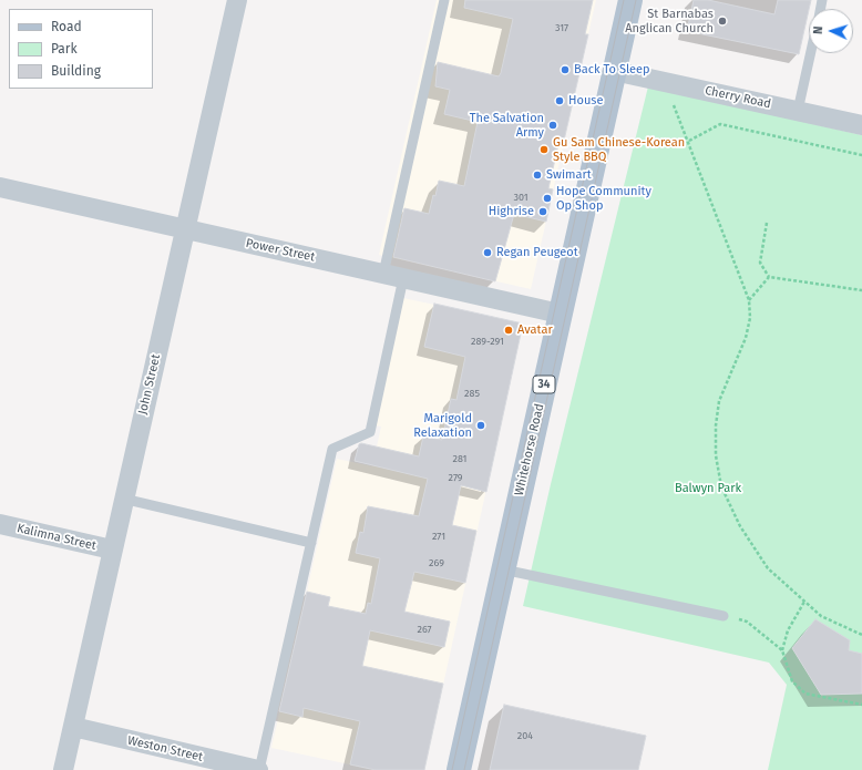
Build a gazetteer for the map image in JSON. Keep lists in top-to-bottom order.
{
  "streets": {
    "main road": ["34", "Whitehorse Road"],
    "street": [
      "Cherry Road",
      "Power Street",
      "John Street",
      "Kalimna Street",
      "Weston Street"
    ]
  },
  "crossings": [
    ["Cherry Road", "Whitehorse Road"],
    ["Power Street", "John Street"],
    ["Power Street", "Whitehorse Road"],
    ["John Street", "Kalimna Street"],
    ["John Street", "Weston Street"]
  ],
  "parks": ["Balwyn Park"],
  "places": [
    "St Barnabas Anglican Church",
    "Back To Sleep",
    "House",
    "The Salvation Army",
    "Gu Sam Chinese-Korean Style BBQ",
    "Swimart",
    "Hope Community Op Shop",
    "Highrise",
    "Regan Peugeot",
    "Avatar",
    "Marigold Relaxation"
  ],
  "house_numbers": [
    "317",
    "301",
    "289-291",
    "285",
    "281",
    "279",
    "271",
    "269",
    "267",
    "204"
  ],
  "legend": ["Road", "Park", "Building"],
  "north": "left"
}
